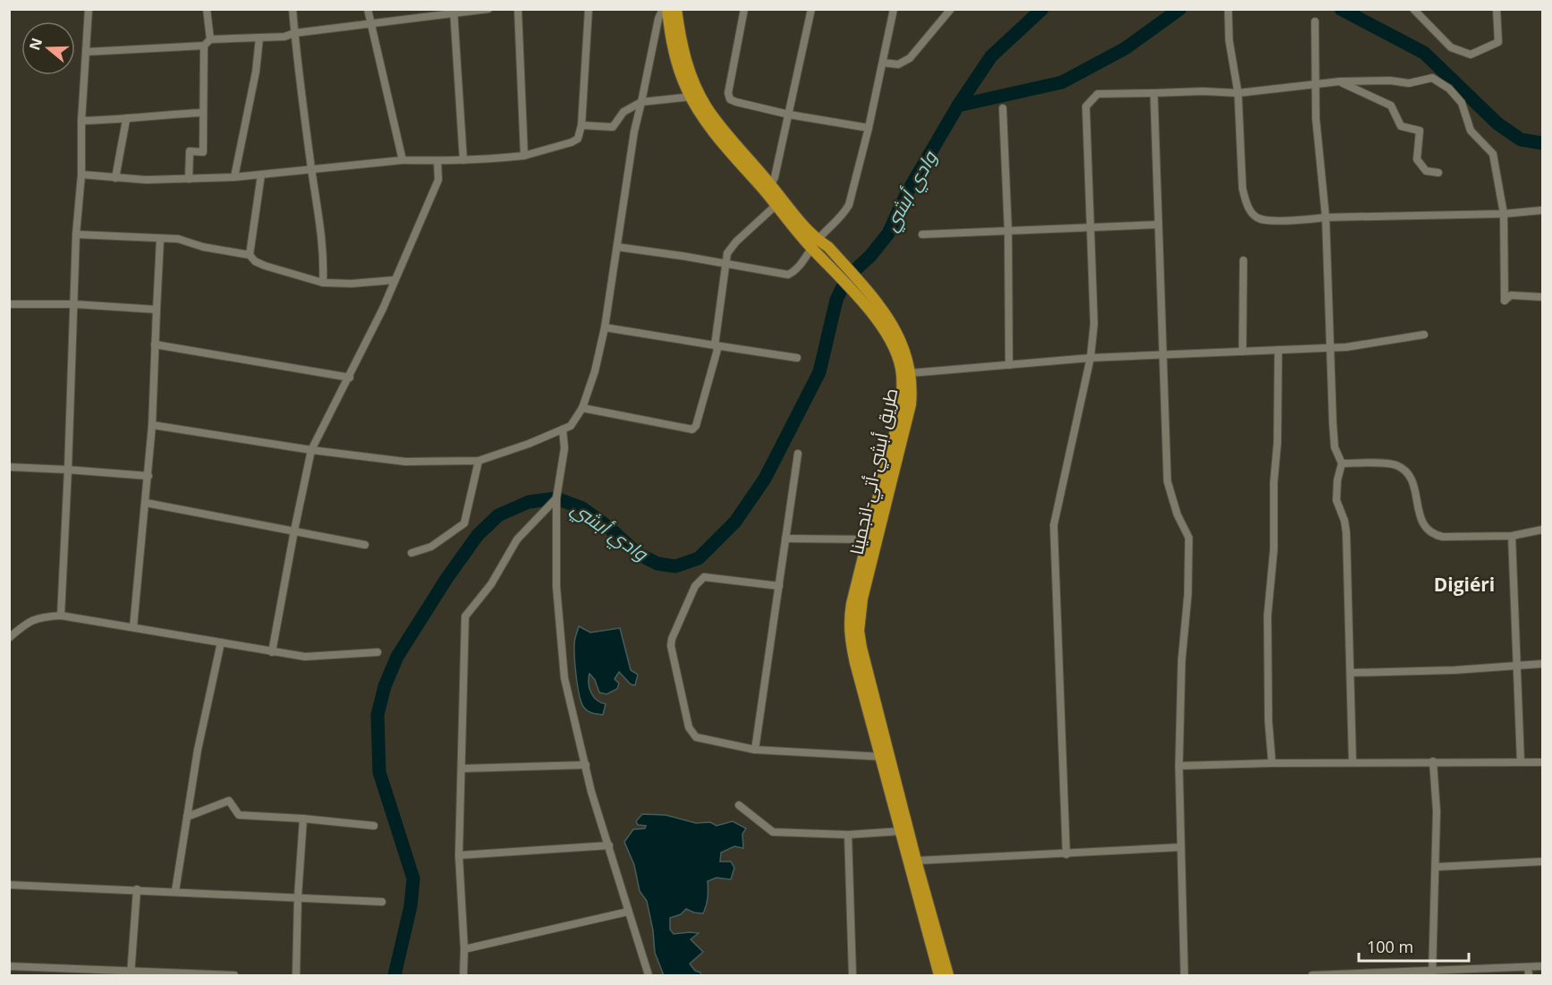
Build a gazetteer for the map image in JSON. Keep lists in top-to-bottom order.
{
  "streets": {
    "highway": ["طريق أبشي-أتي-انجمينا"]
  },
  "districts": ["Digiéri"],
  "water": ["وادي أبشي"],
  "scale_bar": "100 m",
  "north": "left"
}
